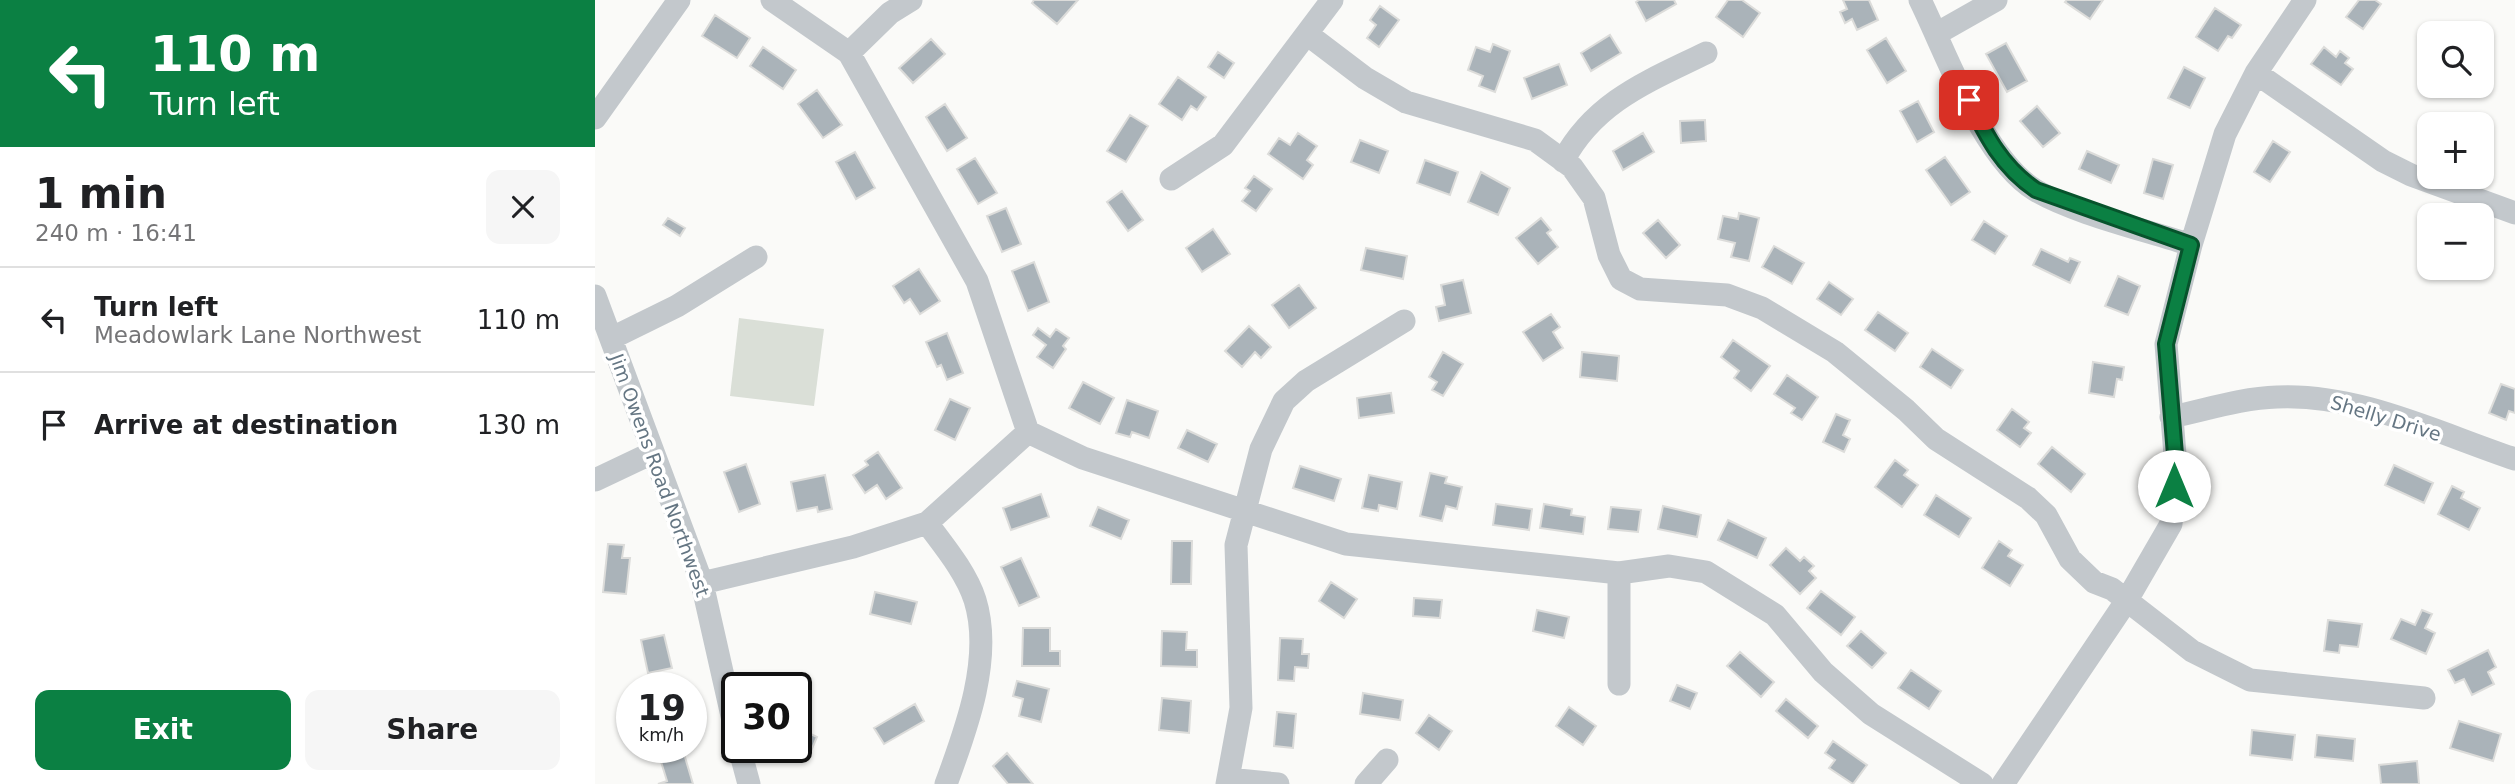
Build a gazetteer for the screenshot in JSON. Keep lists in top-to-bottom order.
{
  "streets": {
    "street": ["Shelly Drive", "Jim Owens Road Northwest"]
  },
  "page": {
    "turn": ["110 m", "Turn left"],
    "map_buttons": ["+", "−"],
    "heading": ["1 min", "240 m · 16:41"],
    "list": [
      {
        "name": "Turn left",
        "note": "Meadowlark Lane Northwest",
        "value": "110 m"
      },
      {
        "name": "Arrive at destination",
        "value": "130 m"
      }
    ],
    "speed": "19 km/h",
    "limit": "30",
    "buttons": ["Exit", "Share"]
  }
}
